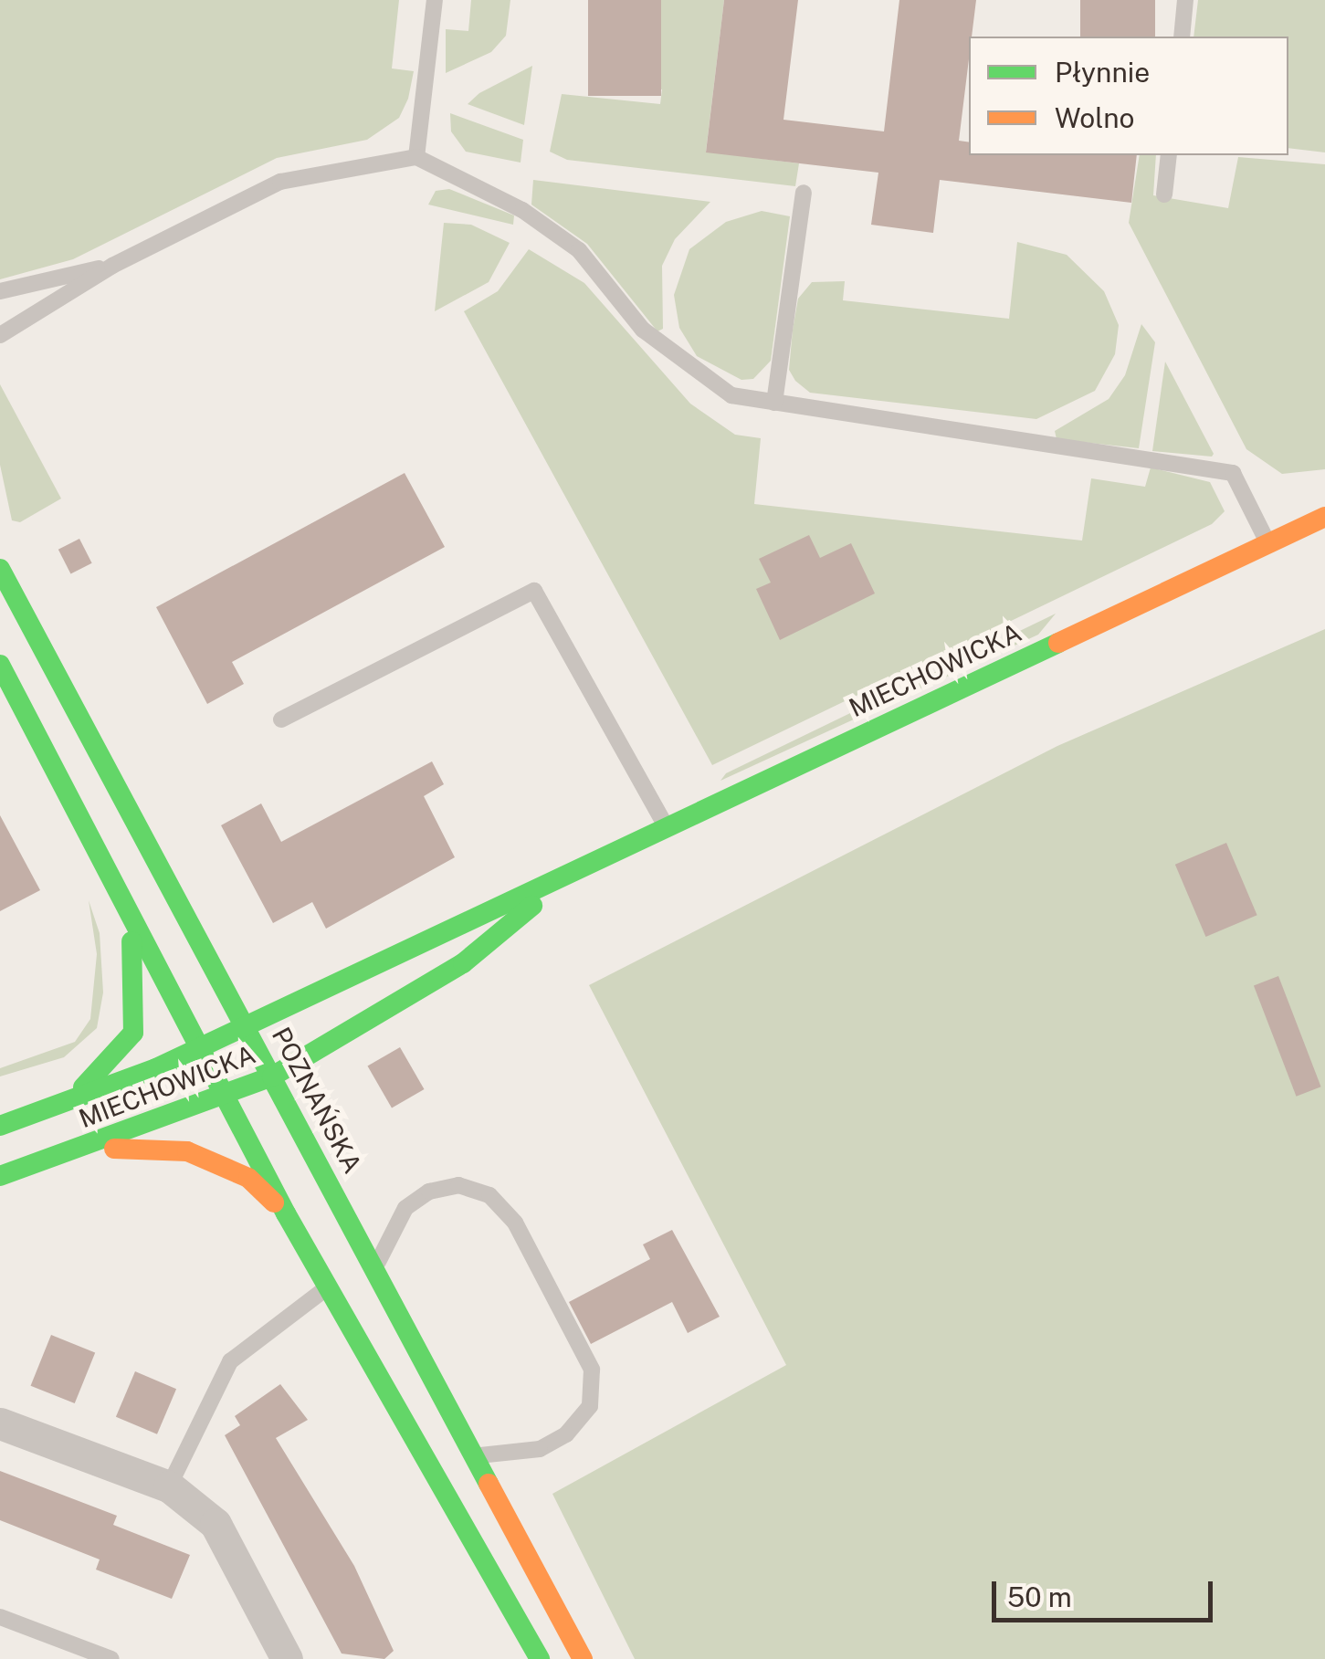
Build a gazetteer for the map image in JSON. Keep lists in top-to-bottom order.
{
  "streets": {
    "street": ["MIECHOWICKA", "POZNAŃSKA"]
  },
  "crossings": [
    ["MIECHOWICKA", "POZNAŃSKA"]
  ],
  "legend": ["Płynnie", "Wolno"],
  "scale_bar": "50 m"
}
